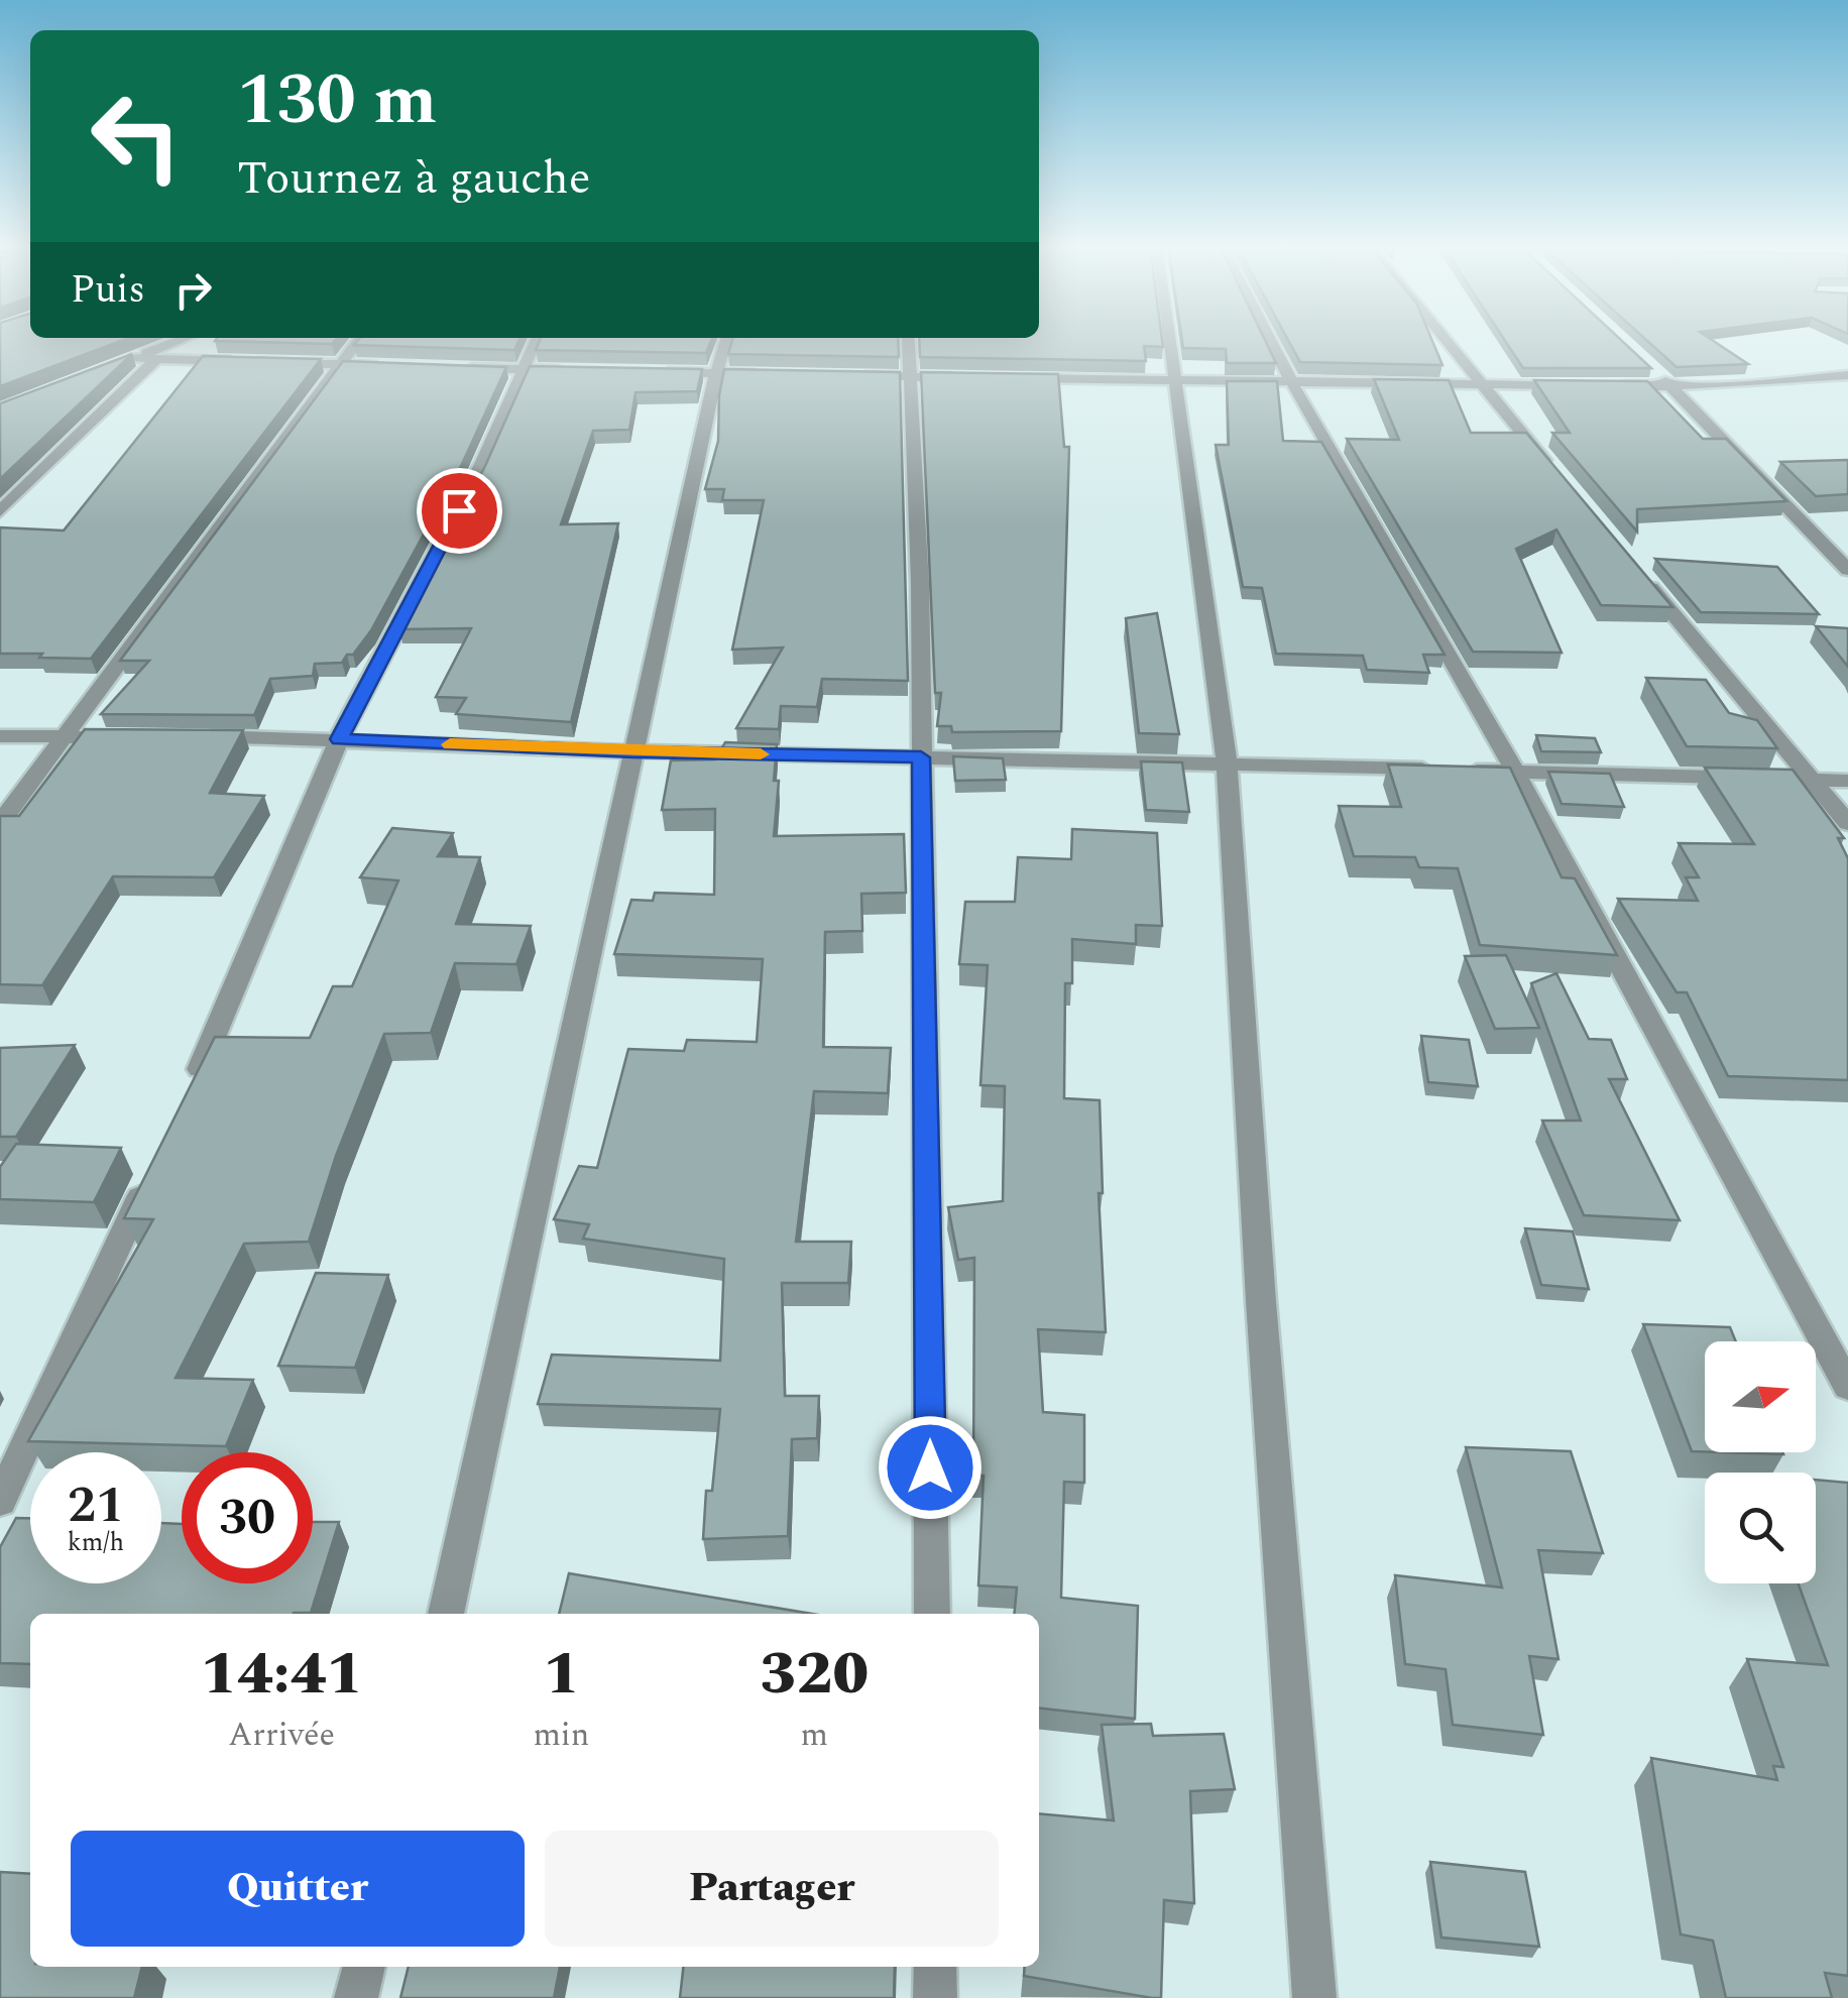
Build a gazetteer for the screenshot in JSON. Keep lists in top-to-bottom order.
{
  "north": "right",
  "page": {
    "turn": ["130 m", "Tournez à gauche"],
    "then": "Puis",
    "speed": "21 km/h",
    "limit": "30",
    "eta": [
      "14:41",
      "Arrivée",
      "1",
      "min",
      "320",
      "m"
    ],
    "buttons": ["Quitter", "Partager"]
  }
}
